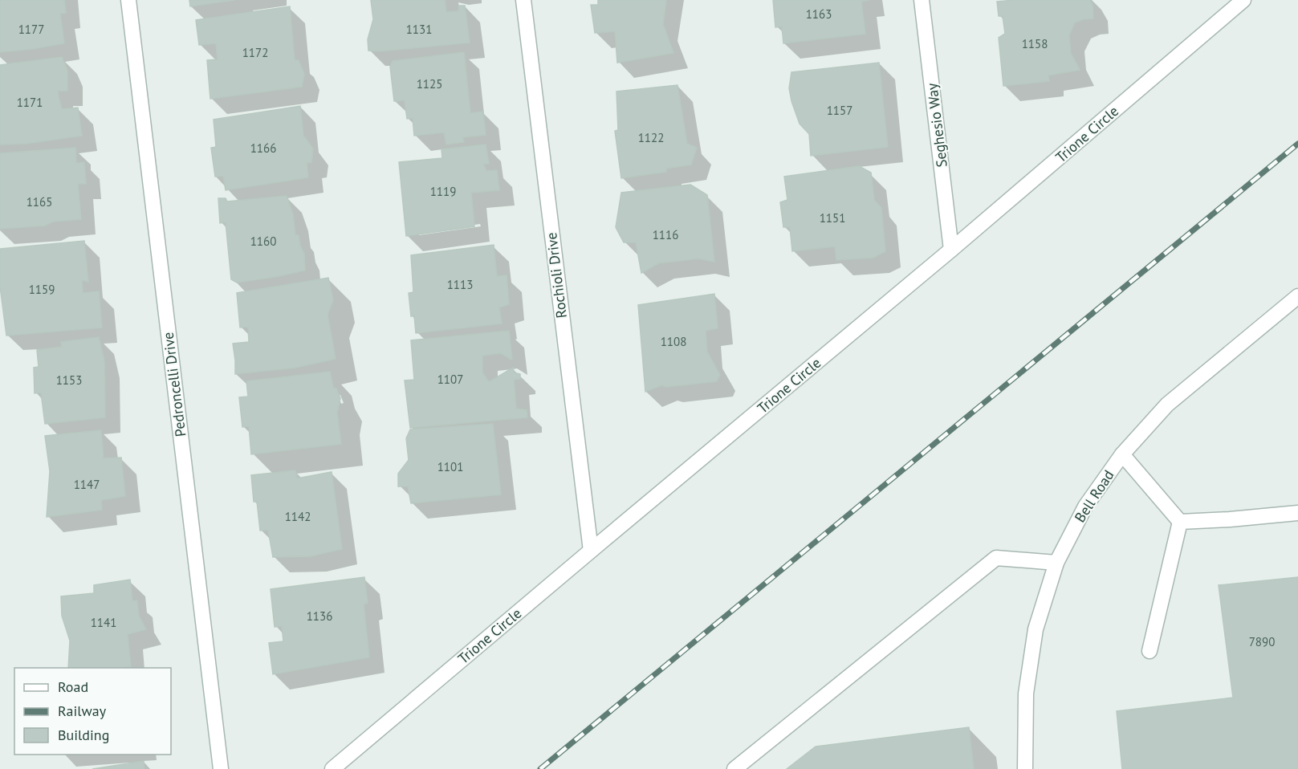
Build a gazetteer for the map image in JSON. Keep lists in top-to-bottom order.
{
  "streets": {
    "street": [
      "Seghesio Way",
      "Trione Circle",
      "Rochioli Drive",
      "Pedroncelli Drive",
      "Bell Road"
    ]
  },
  "crossings": [
    ["Seghesio Way", "Trione Circle"],
    ["Trione Circle", "Rochioli Drive"]
  ],
  "house_numbers": [
    "1163",
    "1177",
    "1131",
    "1158",
    "1172",
    "1125",
    "1171",
    "1157",
    "1122",
    "1166",
    "1119",
    "1165",
    "1151",
    "1116",
    "1160",
    "1113",
    "1159",
    "1108",
    "1107",
    "1153",
    "1101",
    "1147",
    "1142",
    "1136",
    "1141",
    "7890"
  ],
  "legend": ["Road", "Railway", "Building"]
}
